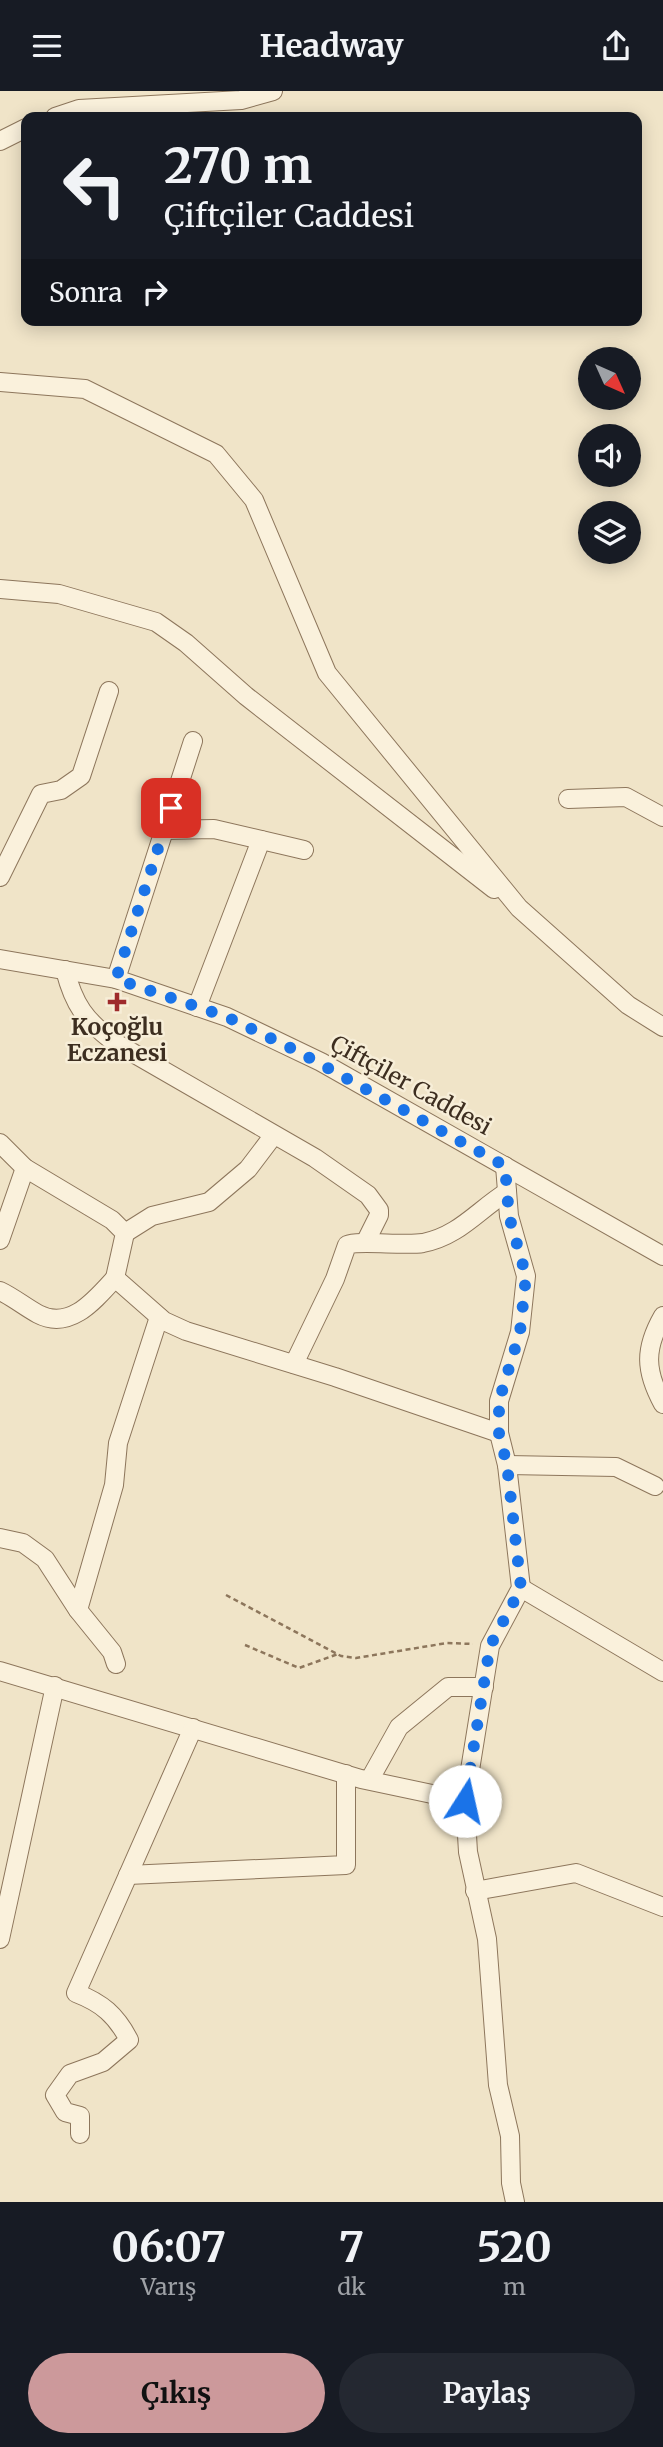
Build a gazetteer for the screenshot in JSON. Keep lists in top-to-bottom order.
{
  "streets": {
    "street": ["Çiftçiler Caddesi"]
  },
  "places": {
    "health": ["Koçoğlu Eczanesi"]
  },
  "north": "bottom right",
  "page": {
    "header": "Headway",
    "turn": ["270 m", "Çiftçiler Caddesi"],
    "then": "Sonra",
    "eta": [
      "06:07",
      "Varış",
      "7",
      "dk",
      "520",
      "m"
    ],
    "buttons": ["Çıkış", "Paylaş"]
  }
}
